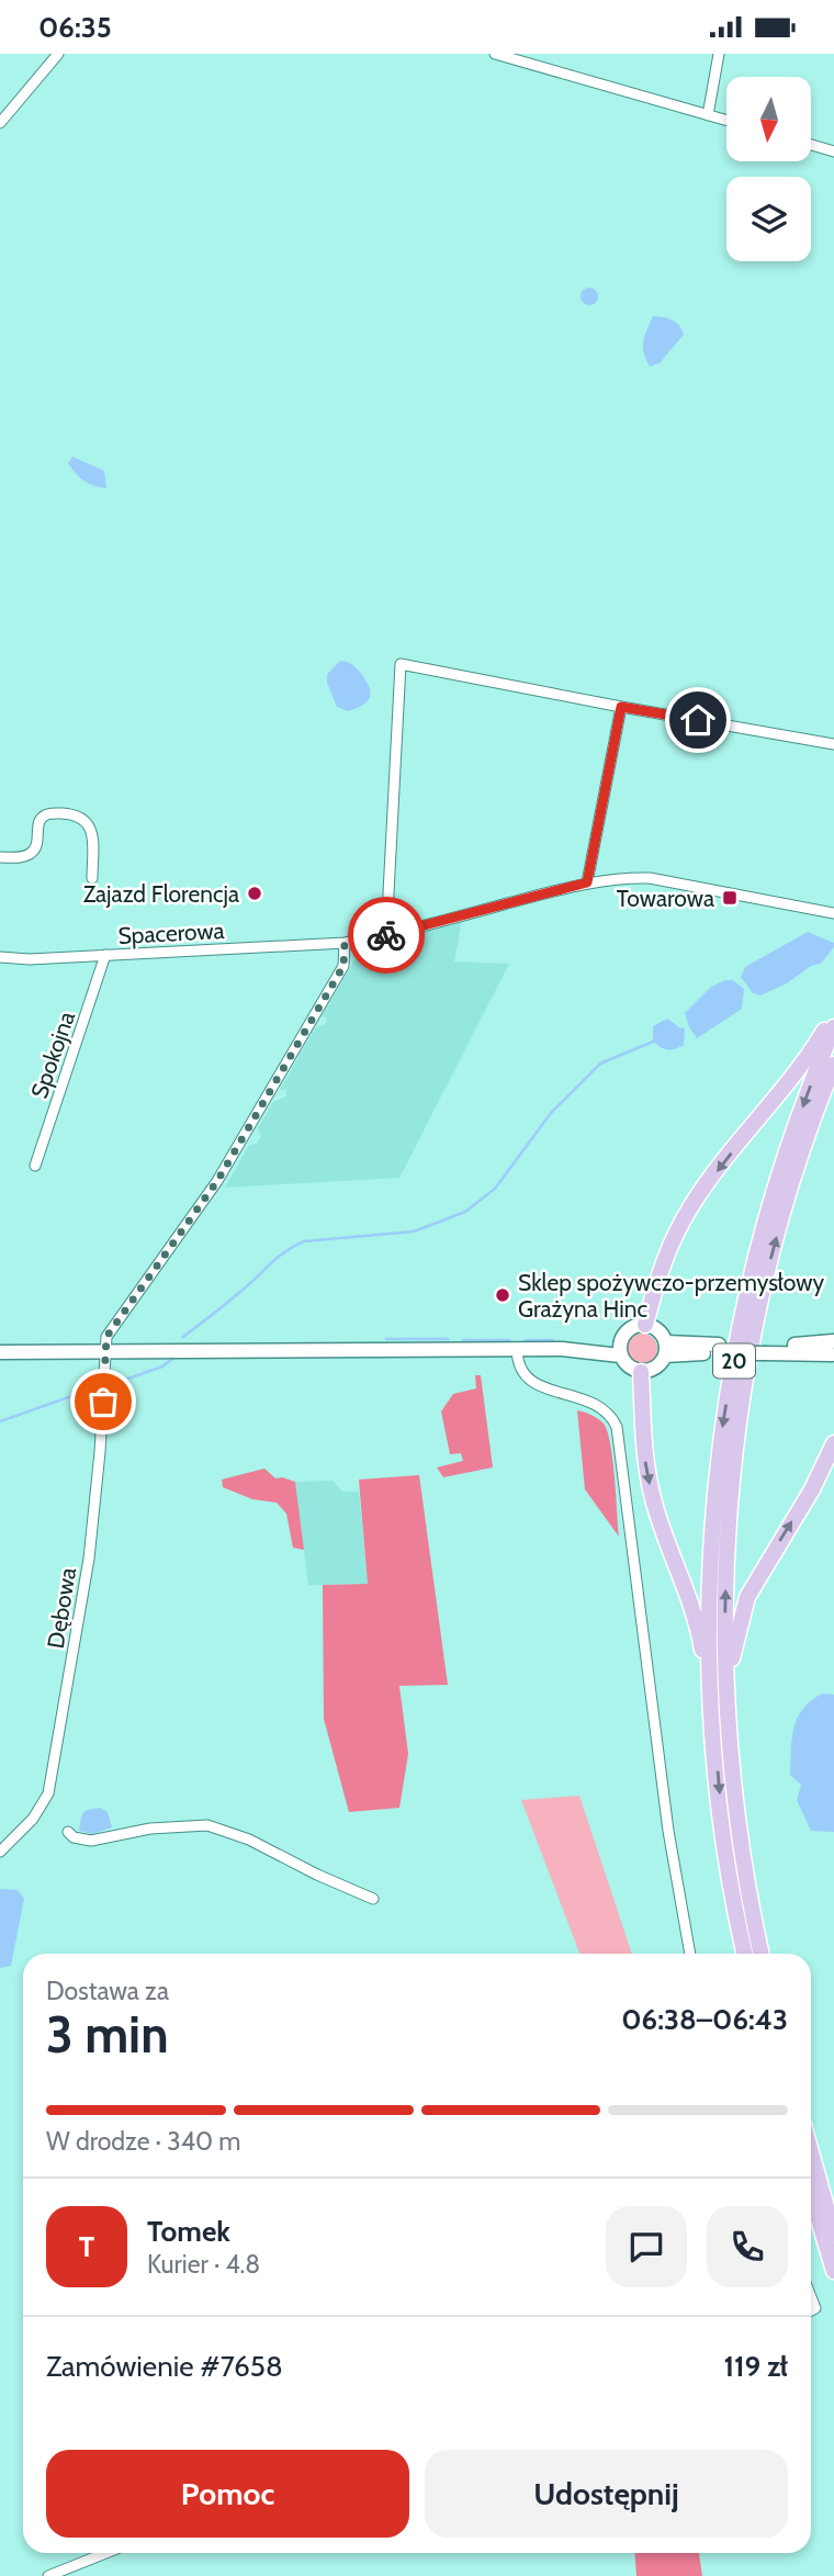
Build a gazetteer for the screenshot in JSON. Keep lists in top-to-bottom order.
{
  "streets": {
    "main road": ["20"],
    "street": ["Spacerowa", "Spokojna", "Dębowa"]
  },
  "crossings": [
    ["Spacerowa", "Spokojna"],
    ["Spacerowa", "Dębowa"]
  ],
  "places": {
    "other": ["Zajazd Florencja", "Sklep spożywczo-przemysłowy Grażyna Hinc"],
    "transit": ["Towarowa"]
  },
  "north": "bottom",
  "page": {
    "status": "06:35",
    "heading": ["3 min", "Dostawa za", "06:38–06:43"],
    "panel": [
      "Tomek",
      "Kurier · 4.8",
      "Zamówienie #7658",
      "119 zł"
    ],
    "bar": "W drodze · 340 m",
    "round": "T",
    "buttons": ["Pomoc", "Udostępnij"]
  }
}
